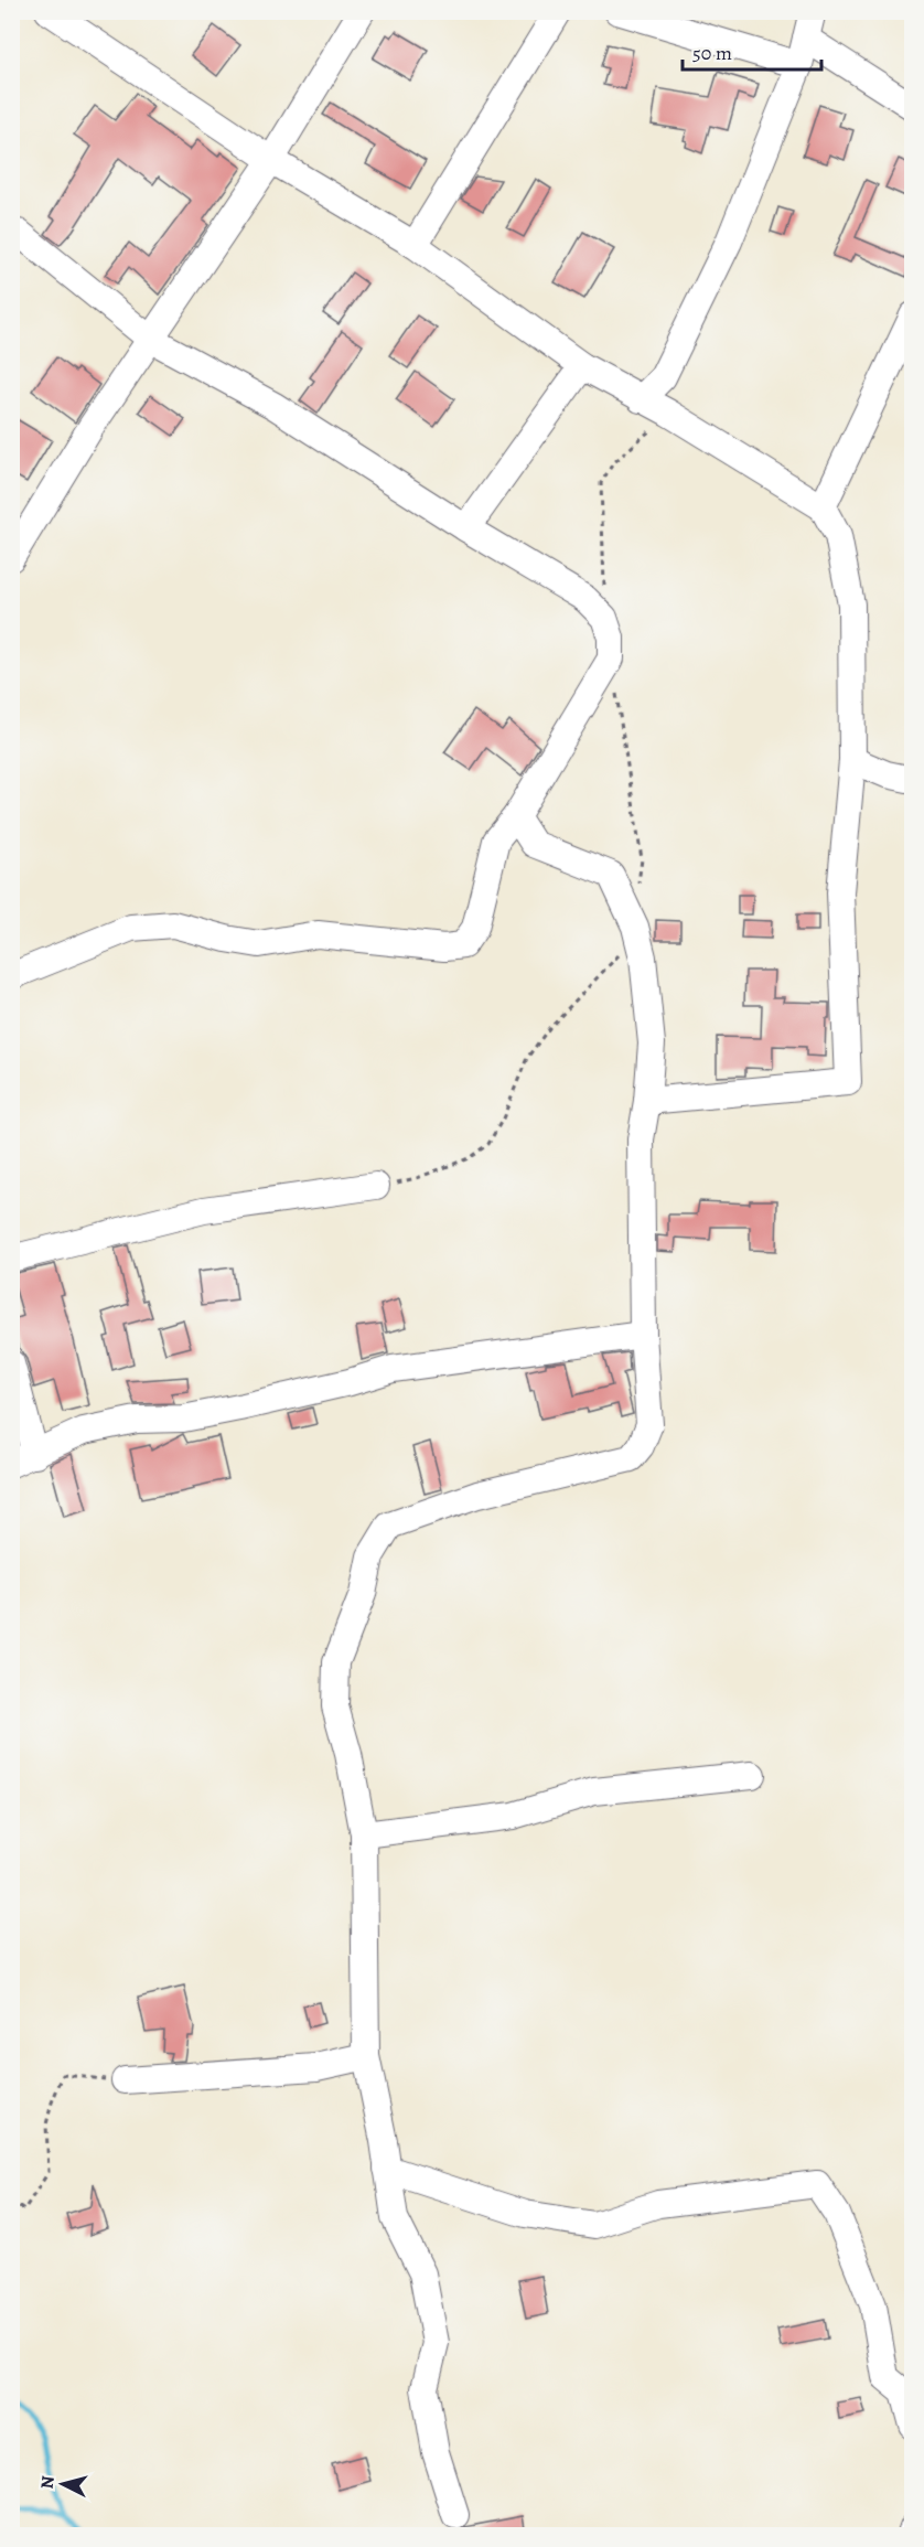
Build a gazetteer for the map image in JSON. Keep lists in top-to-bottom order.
{
  "scale_bar": "50 m",
  "north": "left"
}
